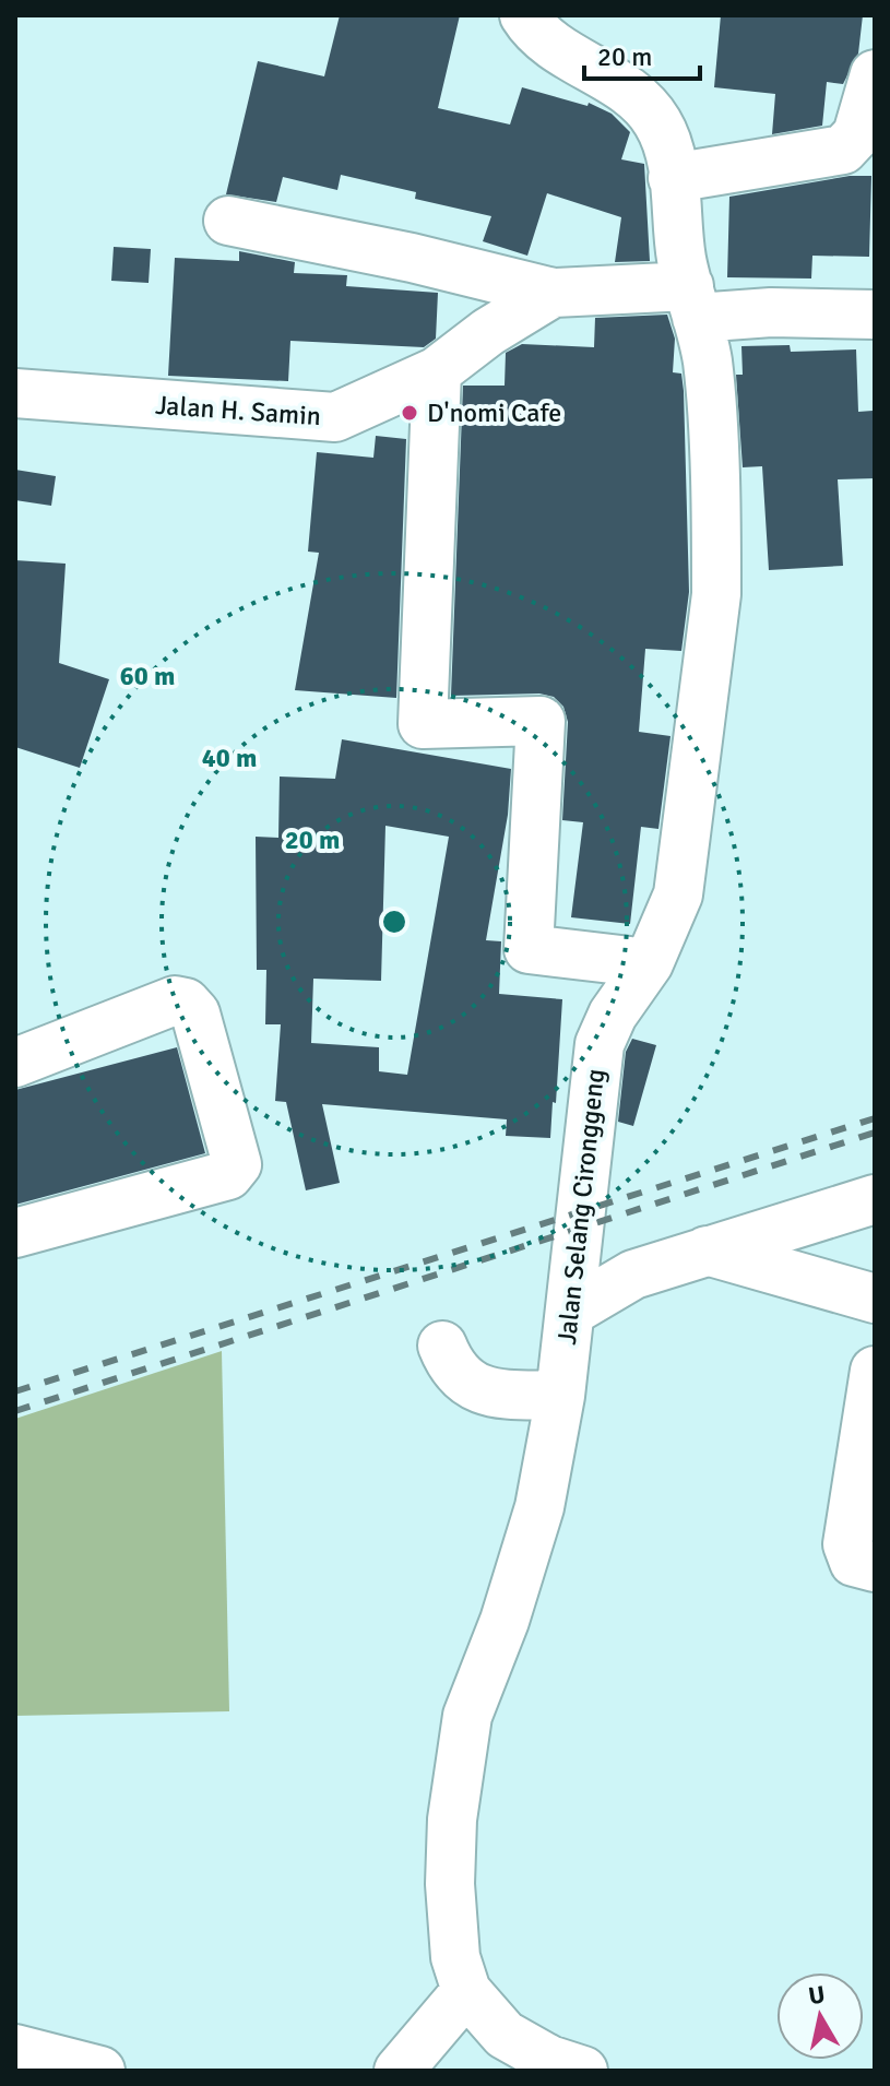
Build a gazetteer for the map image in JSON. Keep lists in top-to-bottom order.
{
  "streets": {
    "street": ["Jalan H. Samin", "Jalan Selang Cironggeng"]
  },
  "crossings": [
    ["Jalan H. Samin", "Jalan Selang Cironggeng"]
  ],
  "places": ["D'nomi Cafe"],
  "scale_bar": "20 m",
  "north": "top",
  "rings": ["60 m", "40 m", "20 m"]
}
